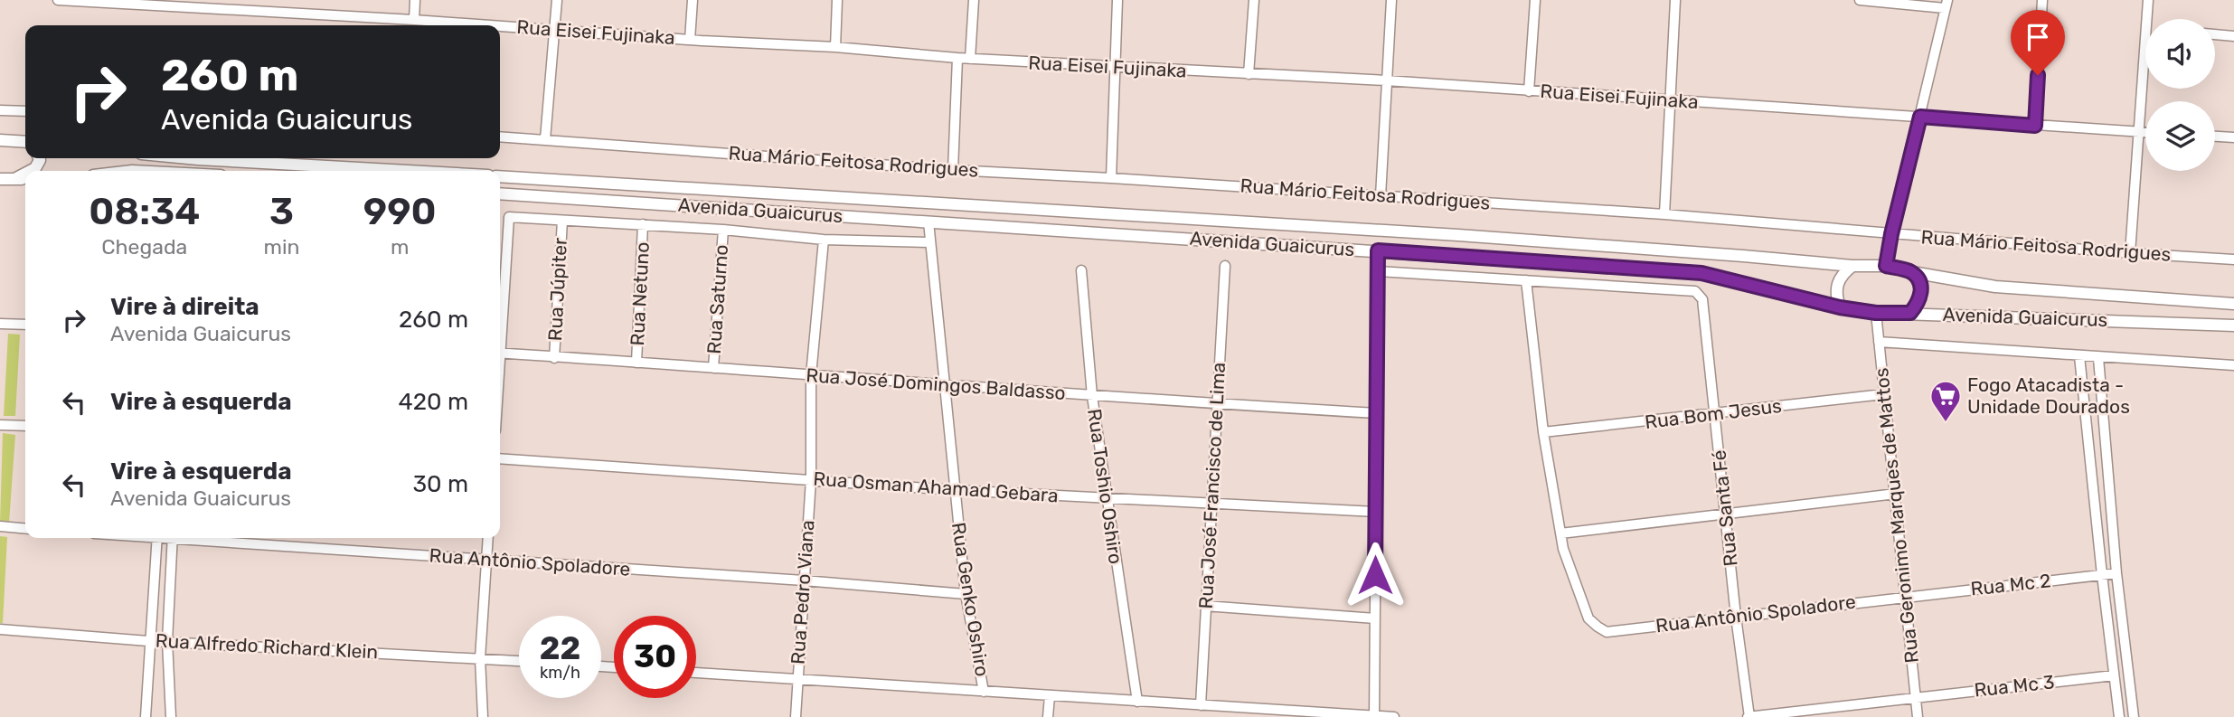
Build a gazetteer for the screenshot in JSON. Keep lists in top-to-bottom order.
{
  "streets": {
    "main road": ["Avenida Guaicurus"],
    "street": [
      "Rua Eisei Fujinaka",
      "Rua Mário Feitosa Rodrigues",
      "Rua Júpiter",
      "Rua Netuno",
      "Rua Saturno",
      "Rua José Domingos Baldasso",
      "Rua Bom Jesus",
      "Rua José Francisco de Lima",
      "Rua Toshio Oshiro",
      "Rua Osman Ahamad Gebara",
      "Rua Santa Fé",
      "Rua Geronimo Marques de Mattos",
      "Rua Antônio Spoladore",
      "Rua Mc 2",
      "Rua Pedro Viana",
      "Rua Genko Oshiro",
      "Rua Alfredo Richard Klein",
      "Rua Mc 3"
    ]
  },
  "crossings": [
    ["Avenida Guaicurus", "Rua Geronimo Marques de Mattos"],
    ["Avenida Guaicurus", "Rua Genko Oshiro"],
    ["Rua Júpiter", "Rua José Domingos Baldasso"],
    ["Rua Netuno", "Rua José Domingos Baldasso"],
    ["Rua Saturno", "Rua José Domingos Baldasso"],
    ["Rua José Domingos Baldasso", "Rua José Francisco de Lima"],
    ["Rua José Domingos Baldasso", "Rua Toshio Oshiro"],
    ["Rua José Domingos Baldasso", "Rua Pedro Viana"],
    ["Rua José Domingos Baldasso", "Rua Genko Oshiro"],
    ["Rua Bom Jesus", "Rua Santa Fé"],
    ["Rua Bom Jesus", "Rua Geronimo Marques de Mattos"],
    ["Rua José Francisco de Lima", "Rua Osman Ahamad Gebara"],
    ["Rua Toshio Oshiro", "Rua Osman Ahamad Gebara"],
    ["Rua Osman Ahamad Gebara", "Rua Pedro Viana"],
    ["Rua Osman Ahamad Gebara", "Rua Genko Oshiro"],
    ["Rua Santa Fé", "Rua Antônio Spoladore"],
    ["Rua Geronimo Marques de Mattos", "Rua Antônio Spoladore"],
    ["Rua Geronimo Marques de Mattos", "Rua Mc 2"],
    ["Rua Geronimo Marques de Mattos", "Rua Mc 3"],
    ["Rua Antônio Spoladore", "Rua Mc 2"],
    ["Rua Antônio Spoladore", "Rua Pedro Viana"],
    ["Rua Antônio Spoladore", "Rua Genko Oshiro"]
  ],
  "places": {
    "supermarket": ["Fogo Atacadista - Unidade Dourados"]
  },
  "page": {
    "turn": ["260 m", "Avenida Guaicurus"],
    "eta": [
      "08:34",
      "Chegada",
      "3",
      "min",
      "990",
      "m"
    ],
    "list": [
      {
        "name": "Vire à direita",
        "note": "Avenida Guaicurus",
        "value": "260 m"
      },
      {
        "name": "Vire à esquerda",
        "value": "420 m"
      },
      {
        "name": "Vire à esquerda",
        "note": "Avenida Guaicurus",
        "value": "30 m"
      }
    ],
    "speed": "22 km/h",
    "limit": "30"
  }
}
